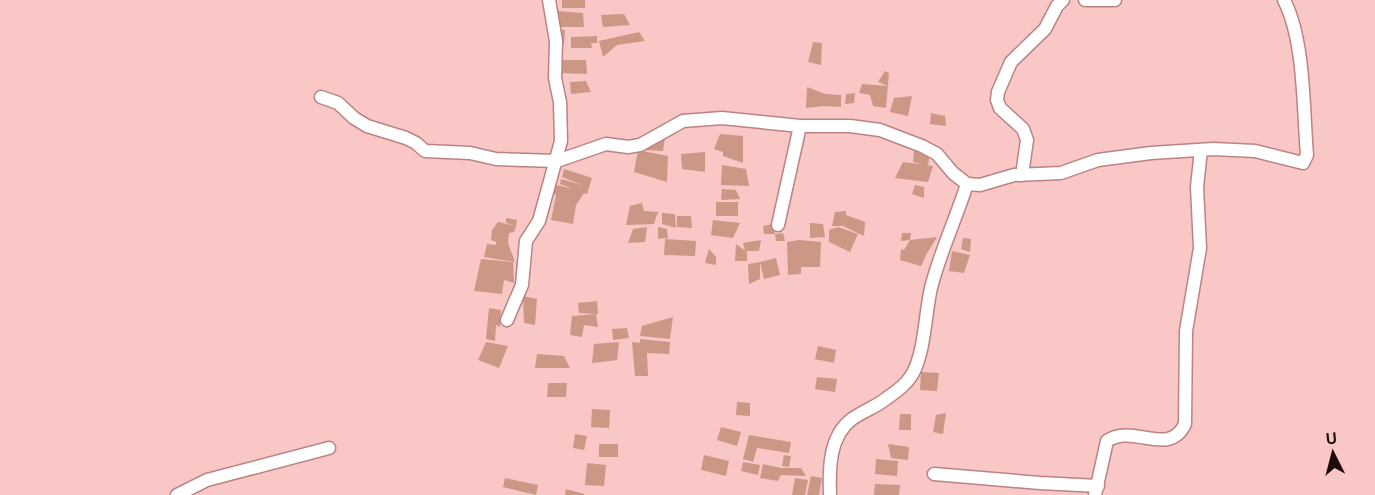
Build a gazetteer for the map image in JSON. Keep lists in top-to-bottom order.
{
  "north": "top"
}
